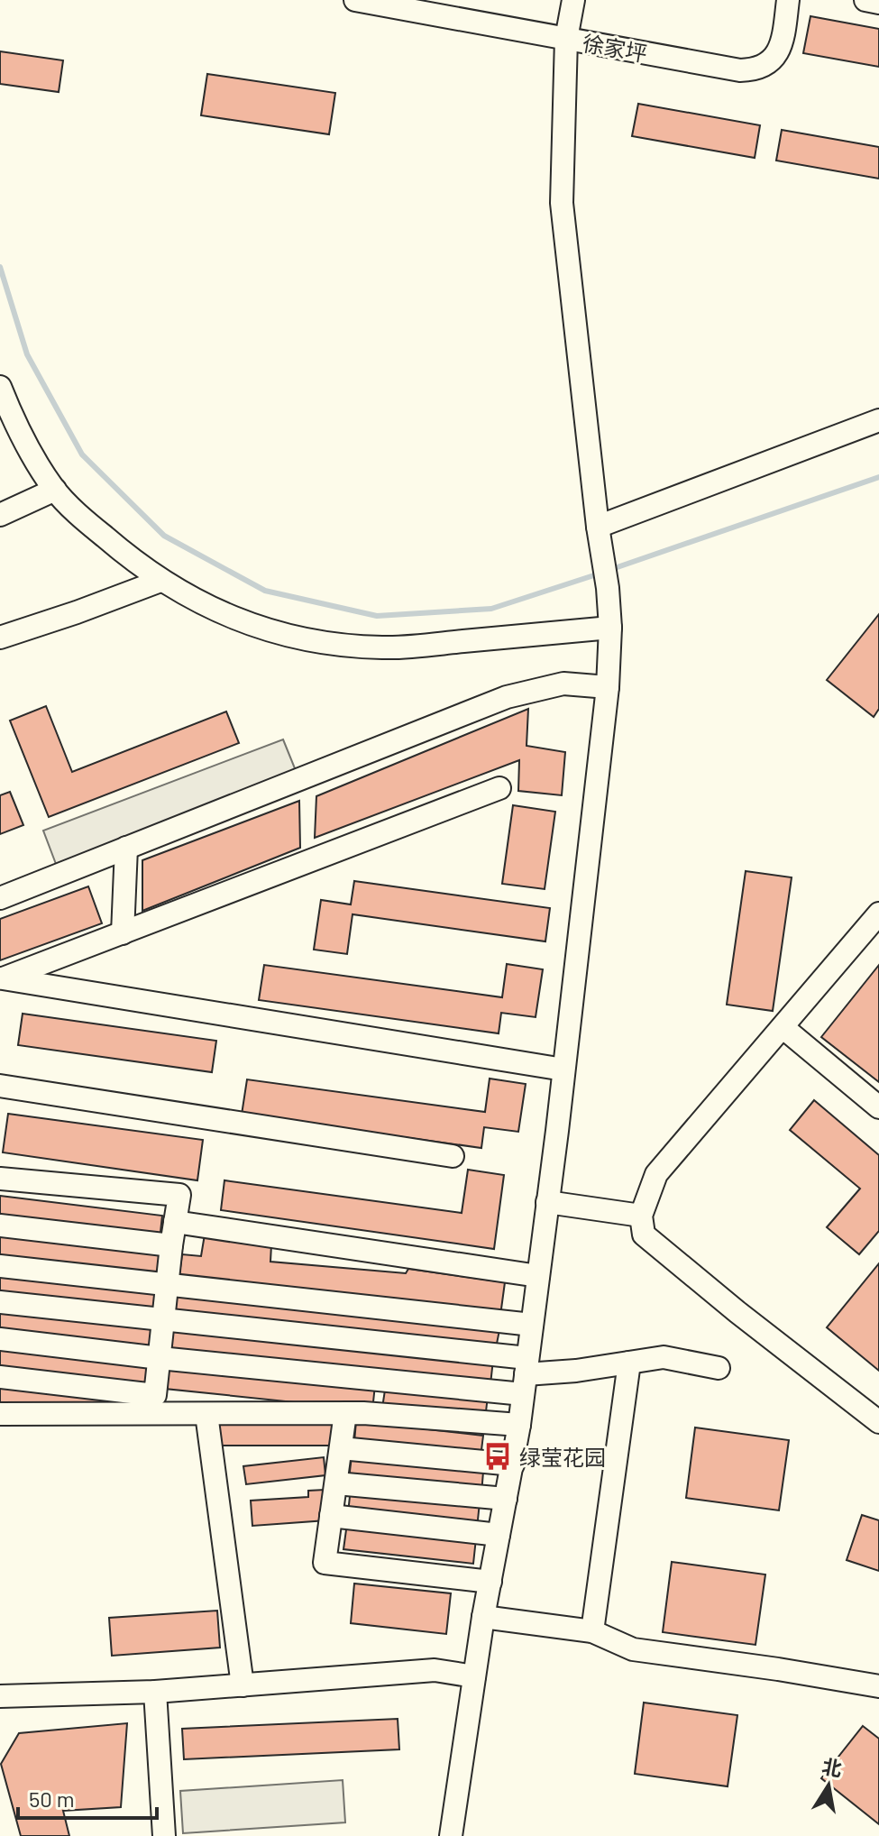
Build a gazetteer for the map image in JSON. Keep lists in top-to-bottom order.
{
  "streets": {
    "street": ["徐家坪"]
  },
  "places": {
    "bus stop": ["绿莹花园"]
  },
  "scale_bar": "50 m",
  "north": "top"
}
